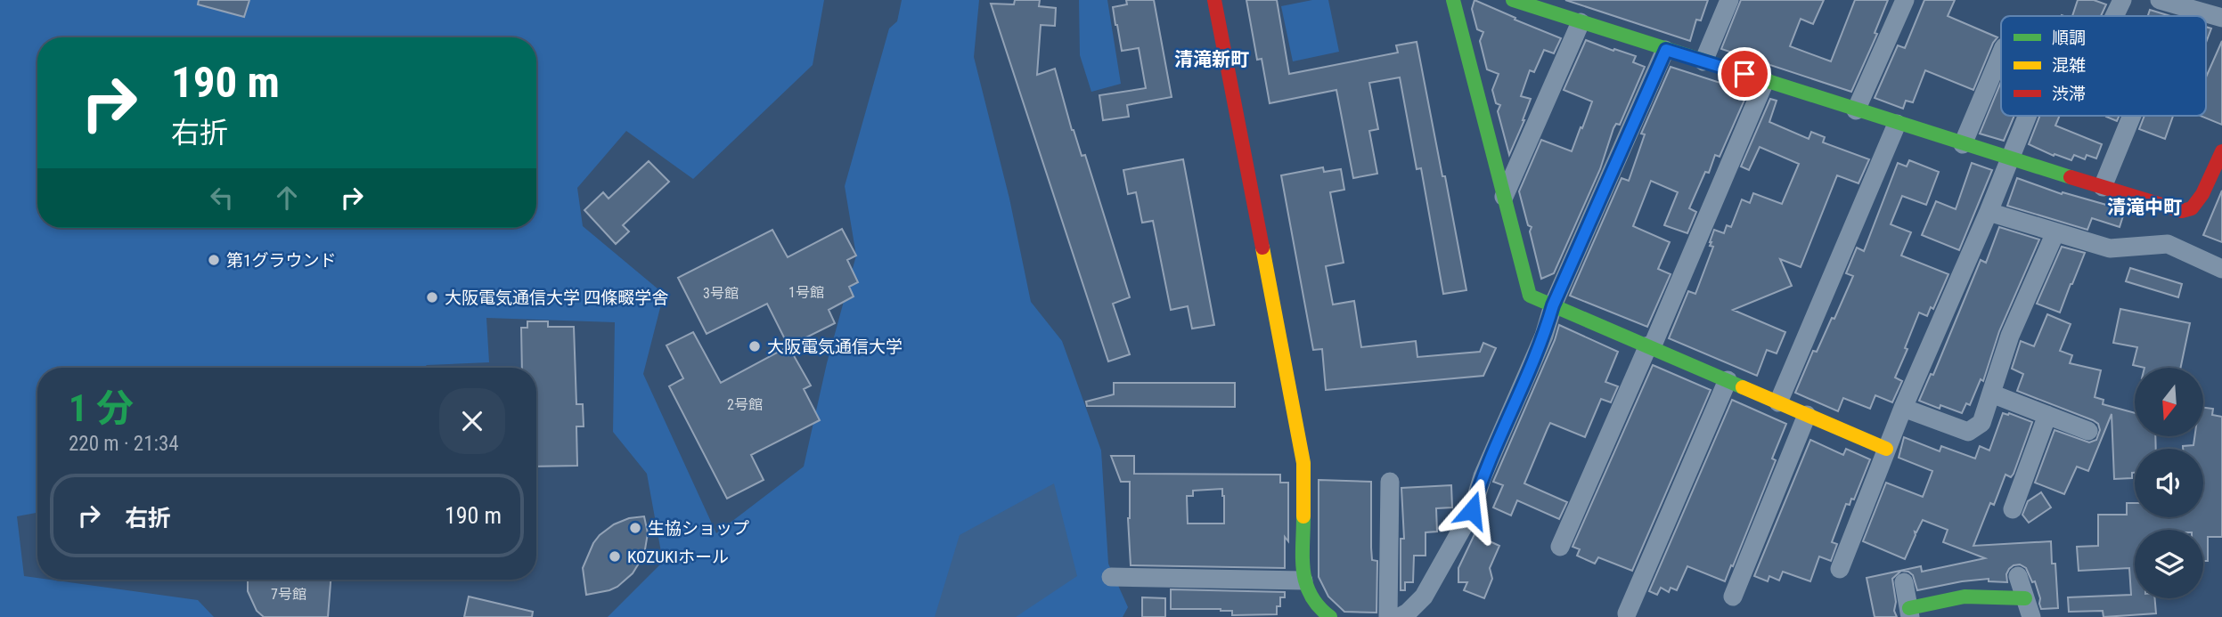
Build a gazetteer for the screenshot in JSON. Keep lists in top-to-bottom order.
{
  "districts": ["清滝新町", "清滝中町"],
  "places": [
    "第1グラウンド",
    "大阪電気通信大学 四條畷学舎",
    "大阪電気通信大学",
    "生協ショップ",
    "KOZUKIホール"
  ],
  "house_numbers": [
    "1号館",
    "3号館",
    "2号館",
    "7号館"
  ],
  "legend": ["順調", "混雑", "渋滞"],
  "north": "bottom",
  "page": {
    "turn": ["190 m", "右折"],
    "heading": ["1 分", "220 m · 21:34"],
    "list": [
      {
        "name": "右折",
        "value": "190 m"
      }
    ]
  }
}
